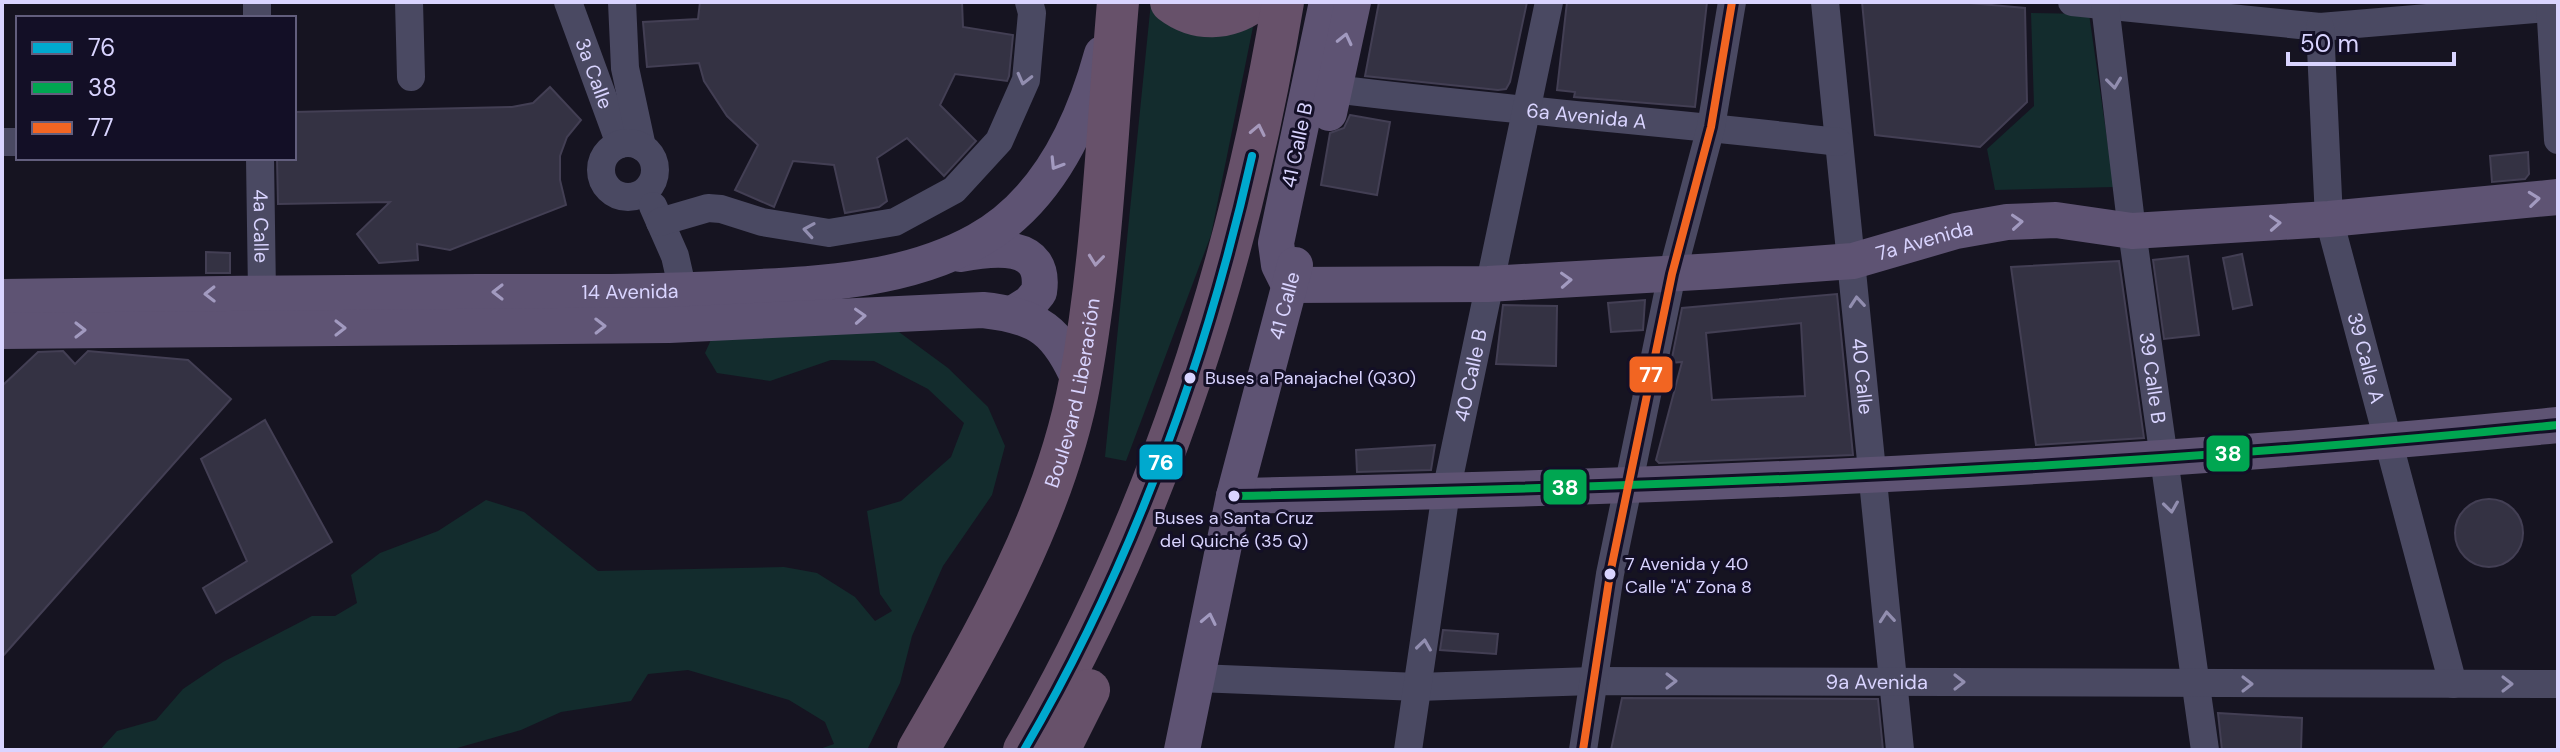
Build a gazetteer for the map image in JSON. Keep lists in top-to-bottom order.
{
  "streets": {
    "highway": ["Boulevard Liberación"],
    "main road": [
      "41 Calle B",
      "7a Avenida",
      "14 Avenida",
      "41 Calle"
    ],
    "street": [
      "3a Calle",
      "6a Avenida A",
      "4a Calle",
      "39 Calle A",
      "40 Calle B",
      "40 Calle",
      "39 Calle B",
      "9a Avenida"
    ]
  },
  "crossings": [
    ["6a Avenida A", "41 Calle"],
    ["6a Avenida A", "40 Calle B"],
    ["6a Avenida A", "40 Calle"],
    ["41 Calle B", "7a Avenida"],
    ["41 Calle B", "41 Calle"],
    ["4a Calle", "14 Avenida"],
    ["7a Avenida", "41 Calle"],
    ["7a Avenida", "39 Calle A"],
    ["7a Avenida", "40 Calle B"],
    ["7a Avenida", "40 Calle"],
    ["7a Avenida", "39 Calle B"],
    ["14 Avenida", "Boulevard Liberación"],
    ["41 Calle", "9a Avenida"],
    ["39 Calle A", "9a Avenida"],
    ["40 Calle B", "9a Avenida"],
    ["40 Calle", "9a Avenida"],
    ["39 Calle B", "9a Avenida"]
  ],
  "one_way": ["41 Calle", "39 Calle B", "9a Avenida"],
  "places": ["Buses a Panajachel (Q30)", "Buses a Santa Cruz del Quiché (35 Q)", "7 Avenida y 40 Calle \"A\" Zona 8"],
  "lines": ["transit line 77", "transit line 76", "transit line 38"],
  "legend": ["76", "38", "77"],
  "scale_bar": "50 m"
}
